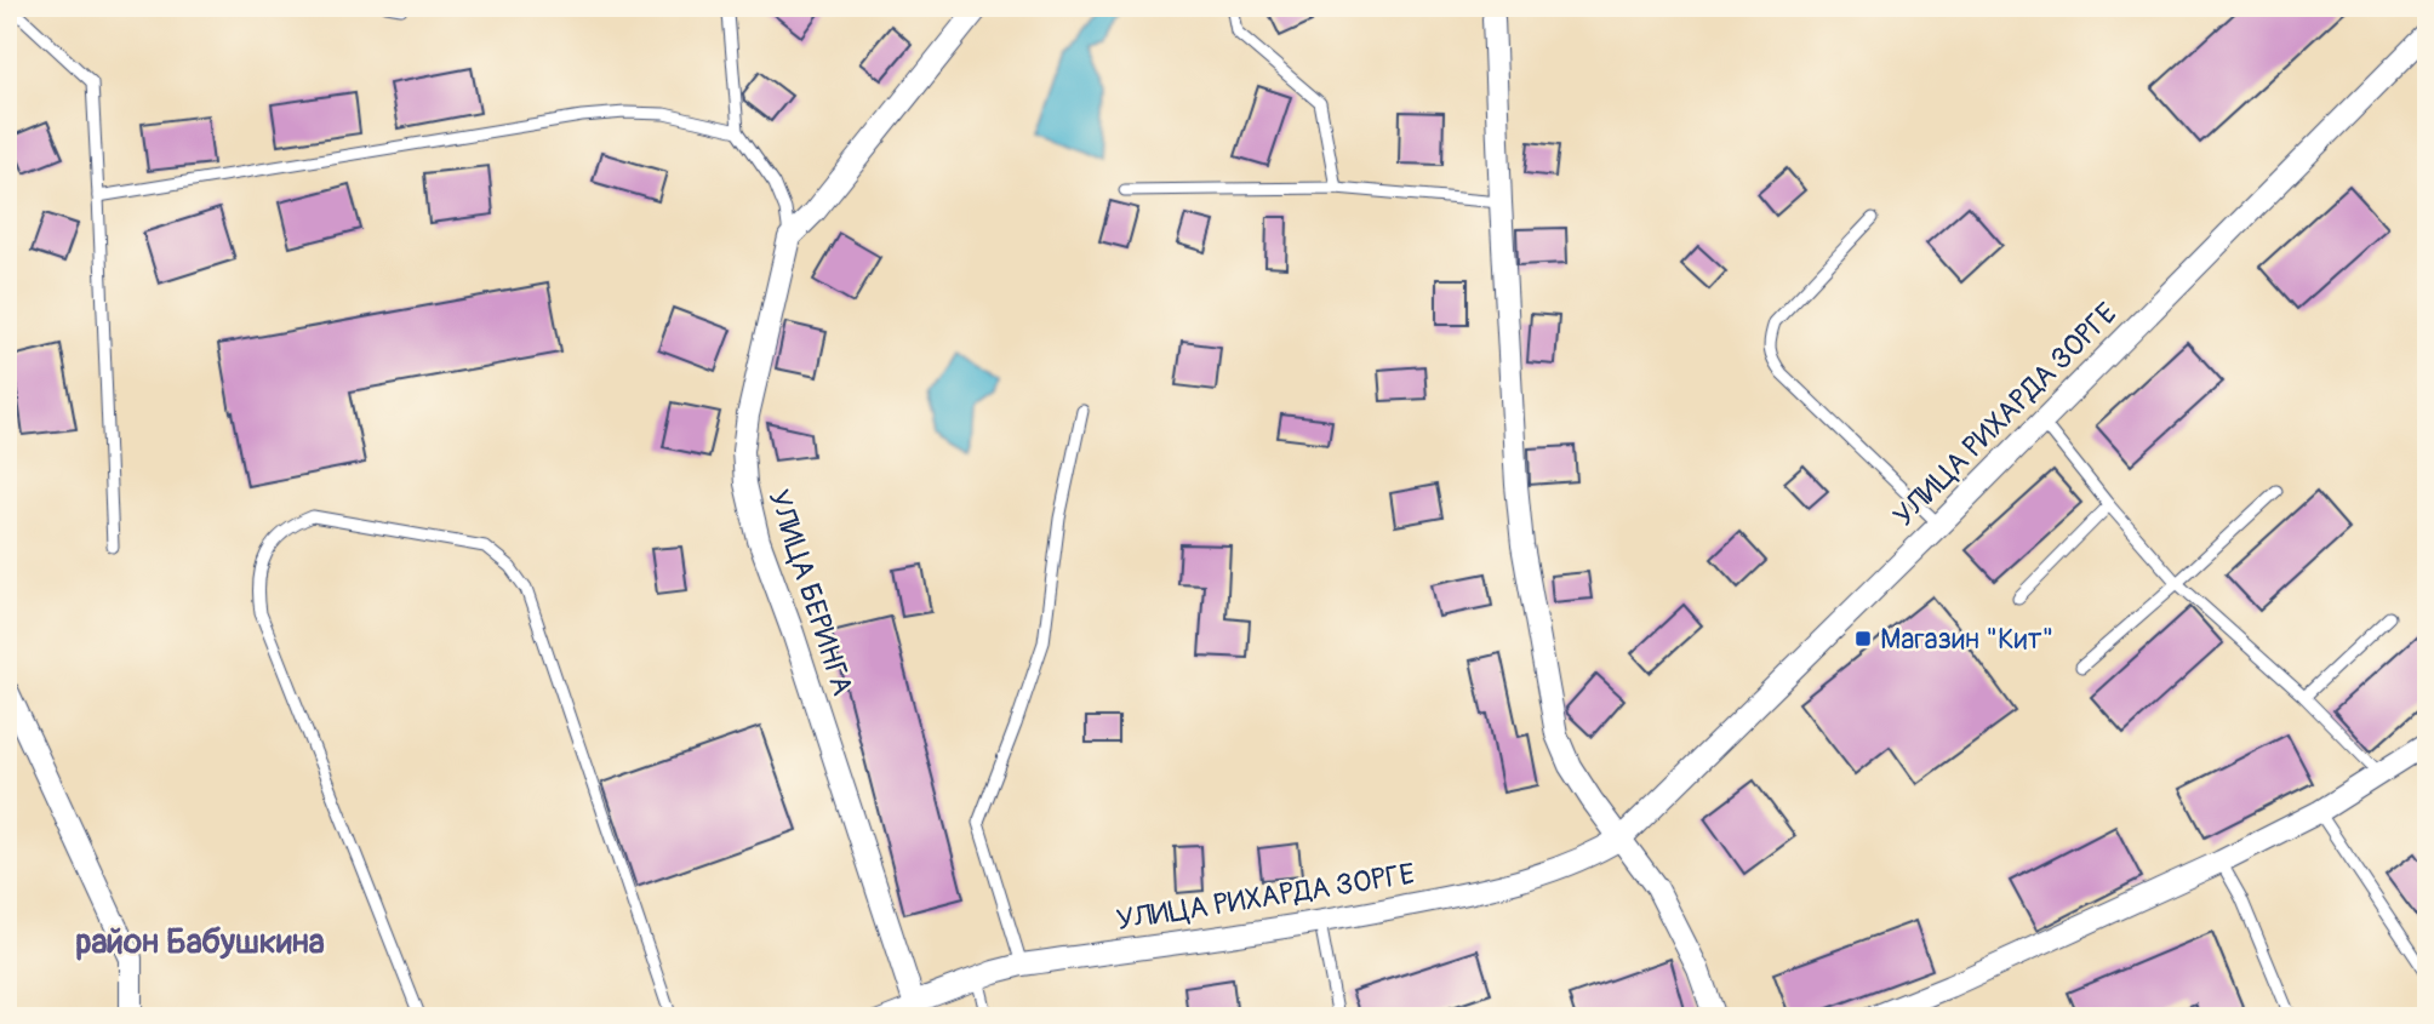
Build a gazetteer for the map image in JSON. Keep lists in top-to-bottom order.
{
  "streets": {
    "street": ["УЛИЦА РИХАРДА ЗОРГЕ", "УЛИЦА БЕРИНГА"]
  },
  "crossings": [
    ["УЛИЦА РИХАРДА ЗОРГЕ", "УЛИЦА БЕРИНГА"]
  ],
  "districts": ["район Бабушкина"],
  "places": {
    "transit": ["Магазин \"Кит\""]
  }
}
